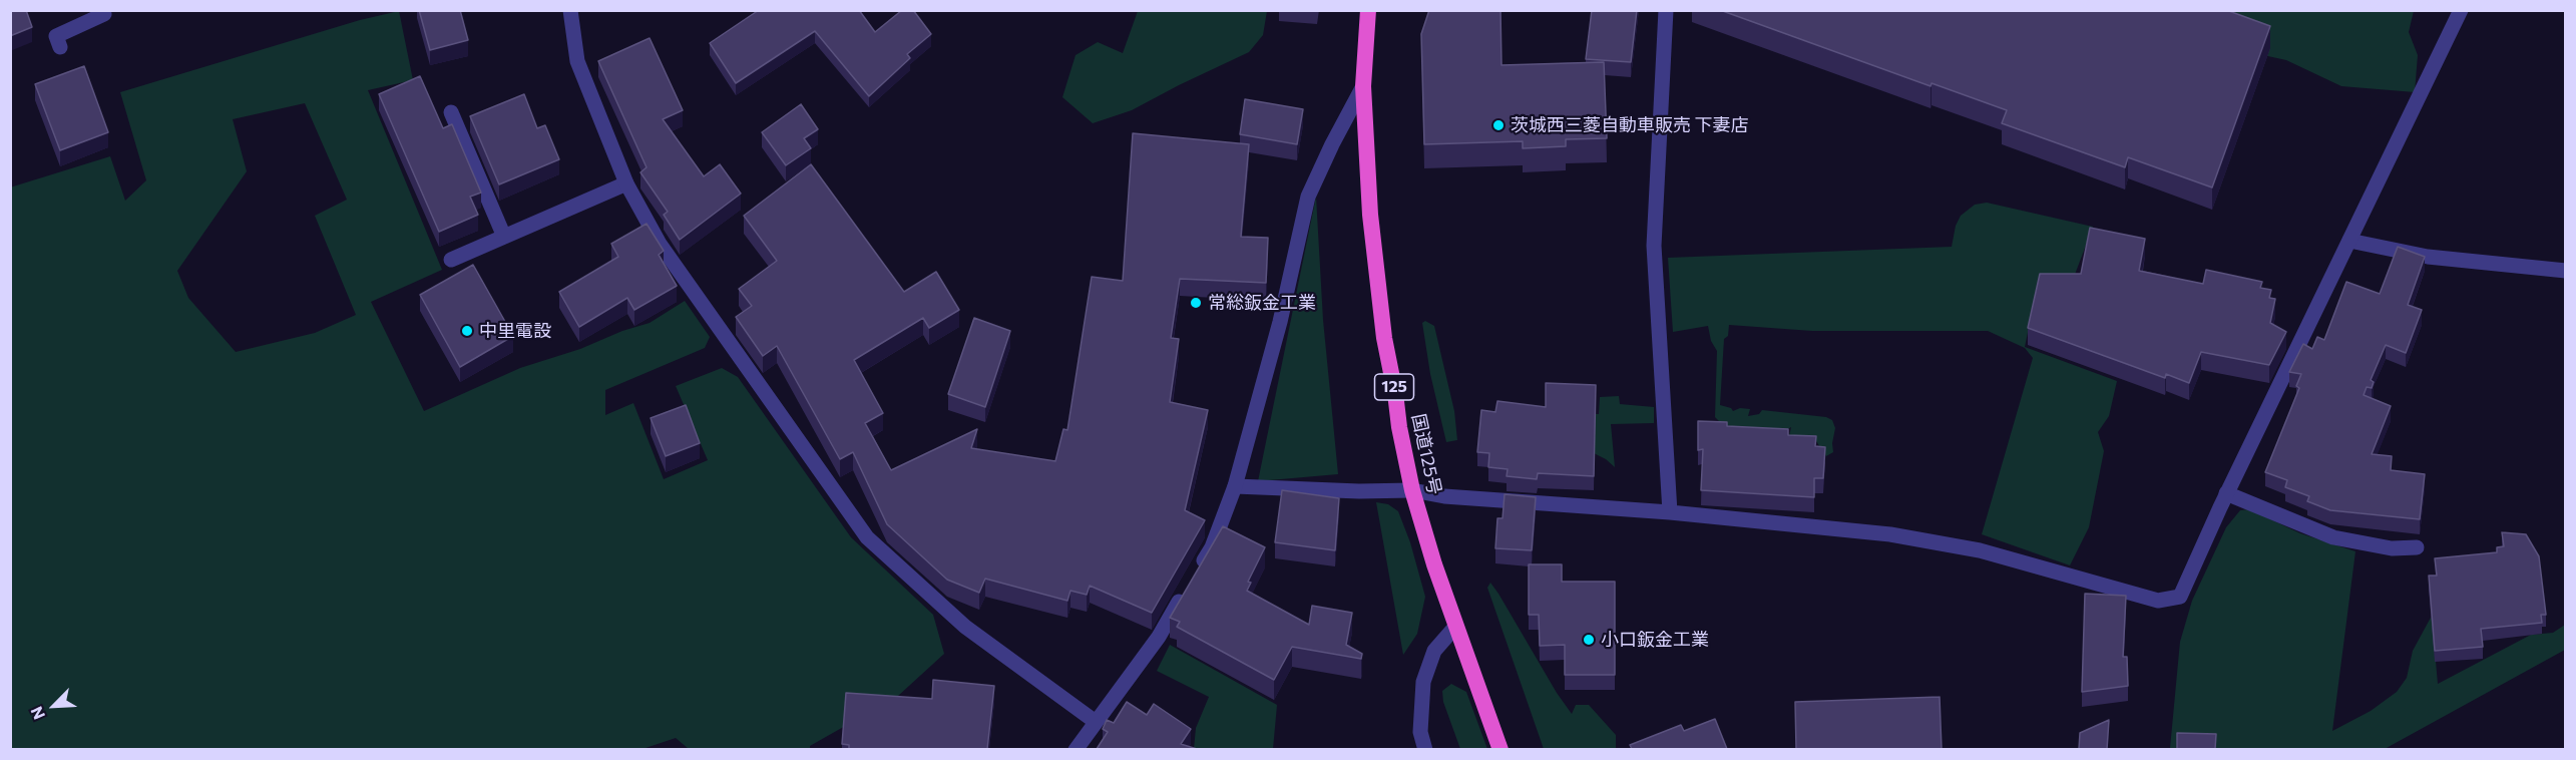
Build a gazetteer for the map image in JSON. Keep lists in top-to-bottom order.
{
  "streets": {
    "highway": ["125", "国道125号"]
  },
  "places": [
    "茨城西三菱自動車販売 下妻店",
    "常総鈑金工業",
    "中里電設",
    "小口鈑金工業"
  ],
  "north": "bottom left"
}
